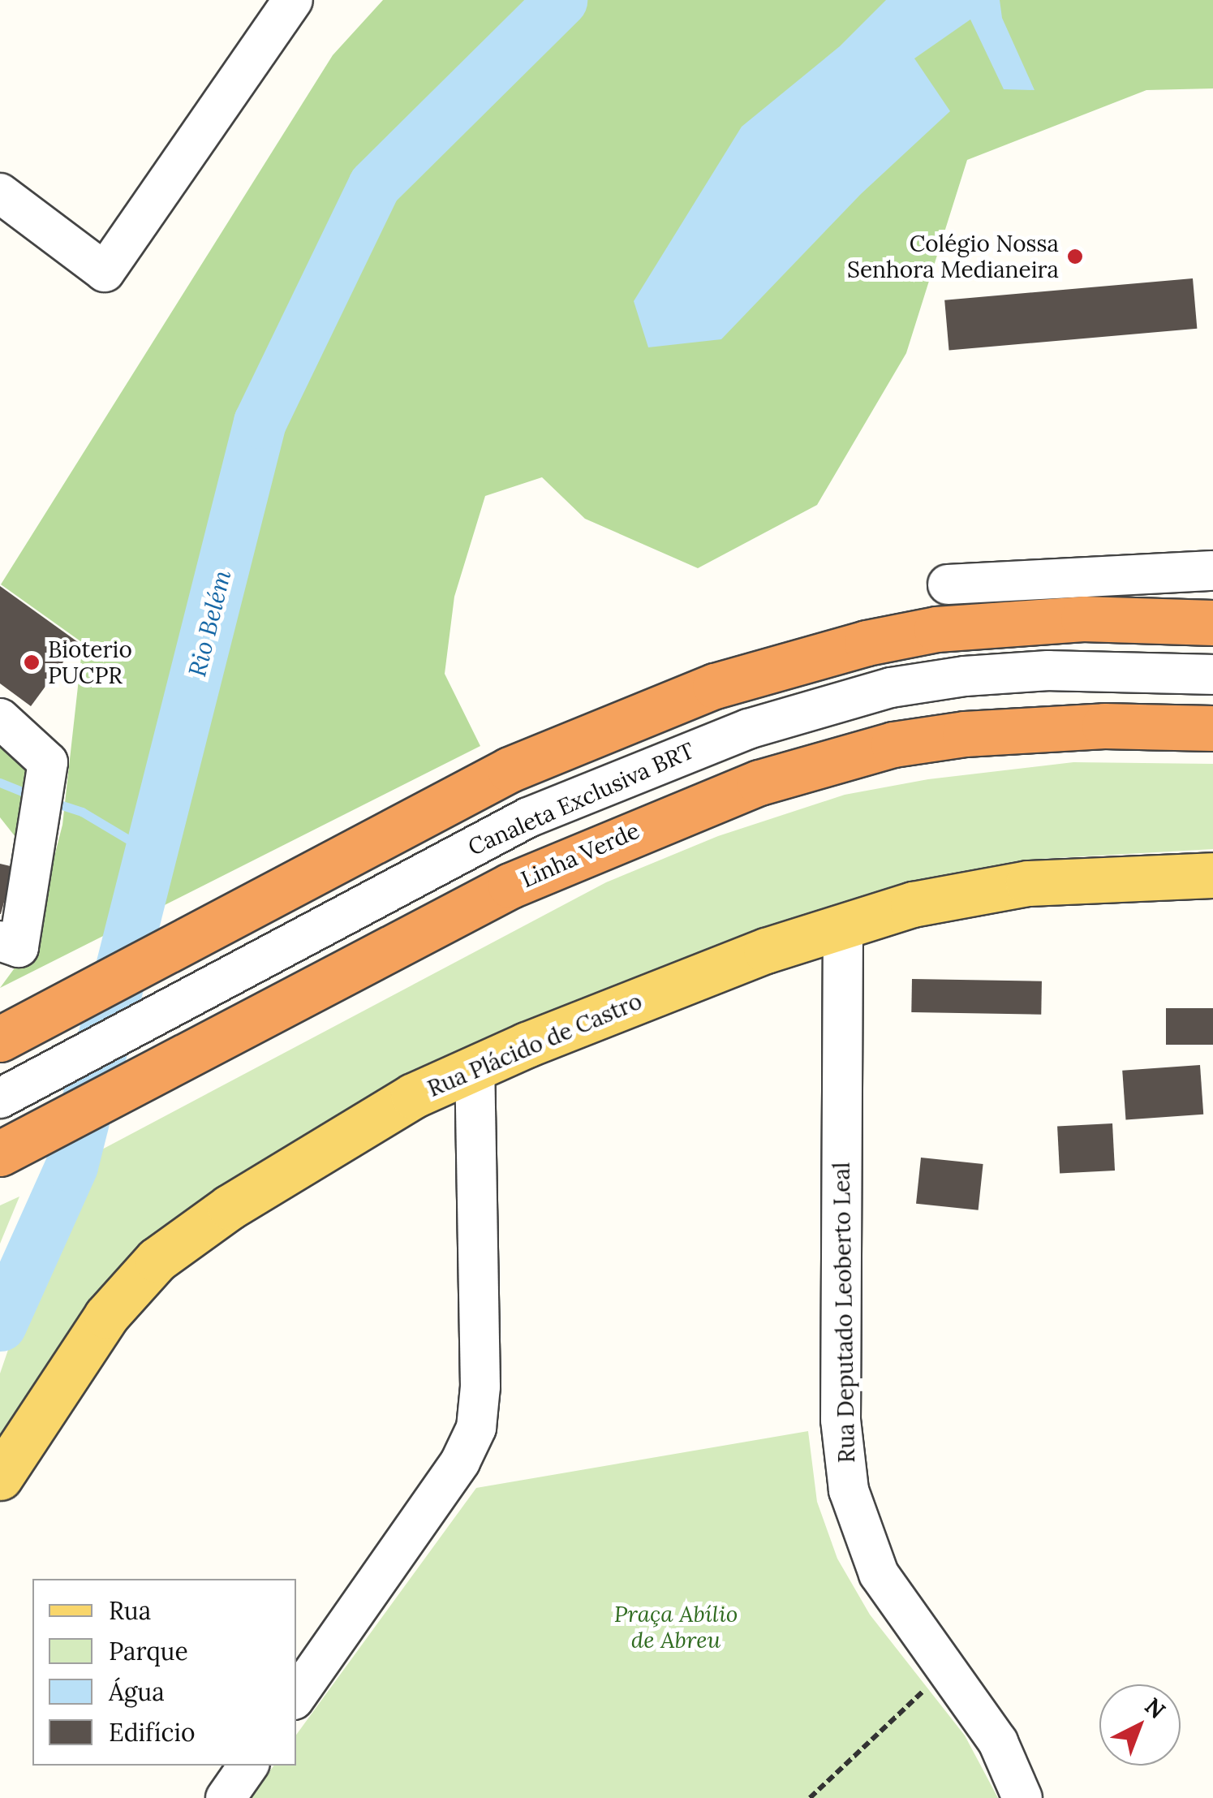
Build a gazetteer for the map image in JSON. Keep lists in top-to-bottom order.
{
  "streets": {
    "highway": ["Linha Verde"],
    "main road": ["Rua Plácido de Castro"],
    "street": ["Canaleta Exclusiva BRT", "Rua Deputado Leoberto Leal"]
  },
  "crossings": [
    ["Rua Plácido de Castro", "Rua Deputado Leoberto Leal"]
  ],
  "water": ["Rio Belém"],
  "parks": ["Praça Abílio de Abreu"],
  "places": ["Colégio Nossa Senhora Medianeira", "Bioterio PUCPR"],
  "legend": [
    "Rua",
    "Parque",
    "Água",
    "Edifício"
  ],
  "north": "top right"
}
